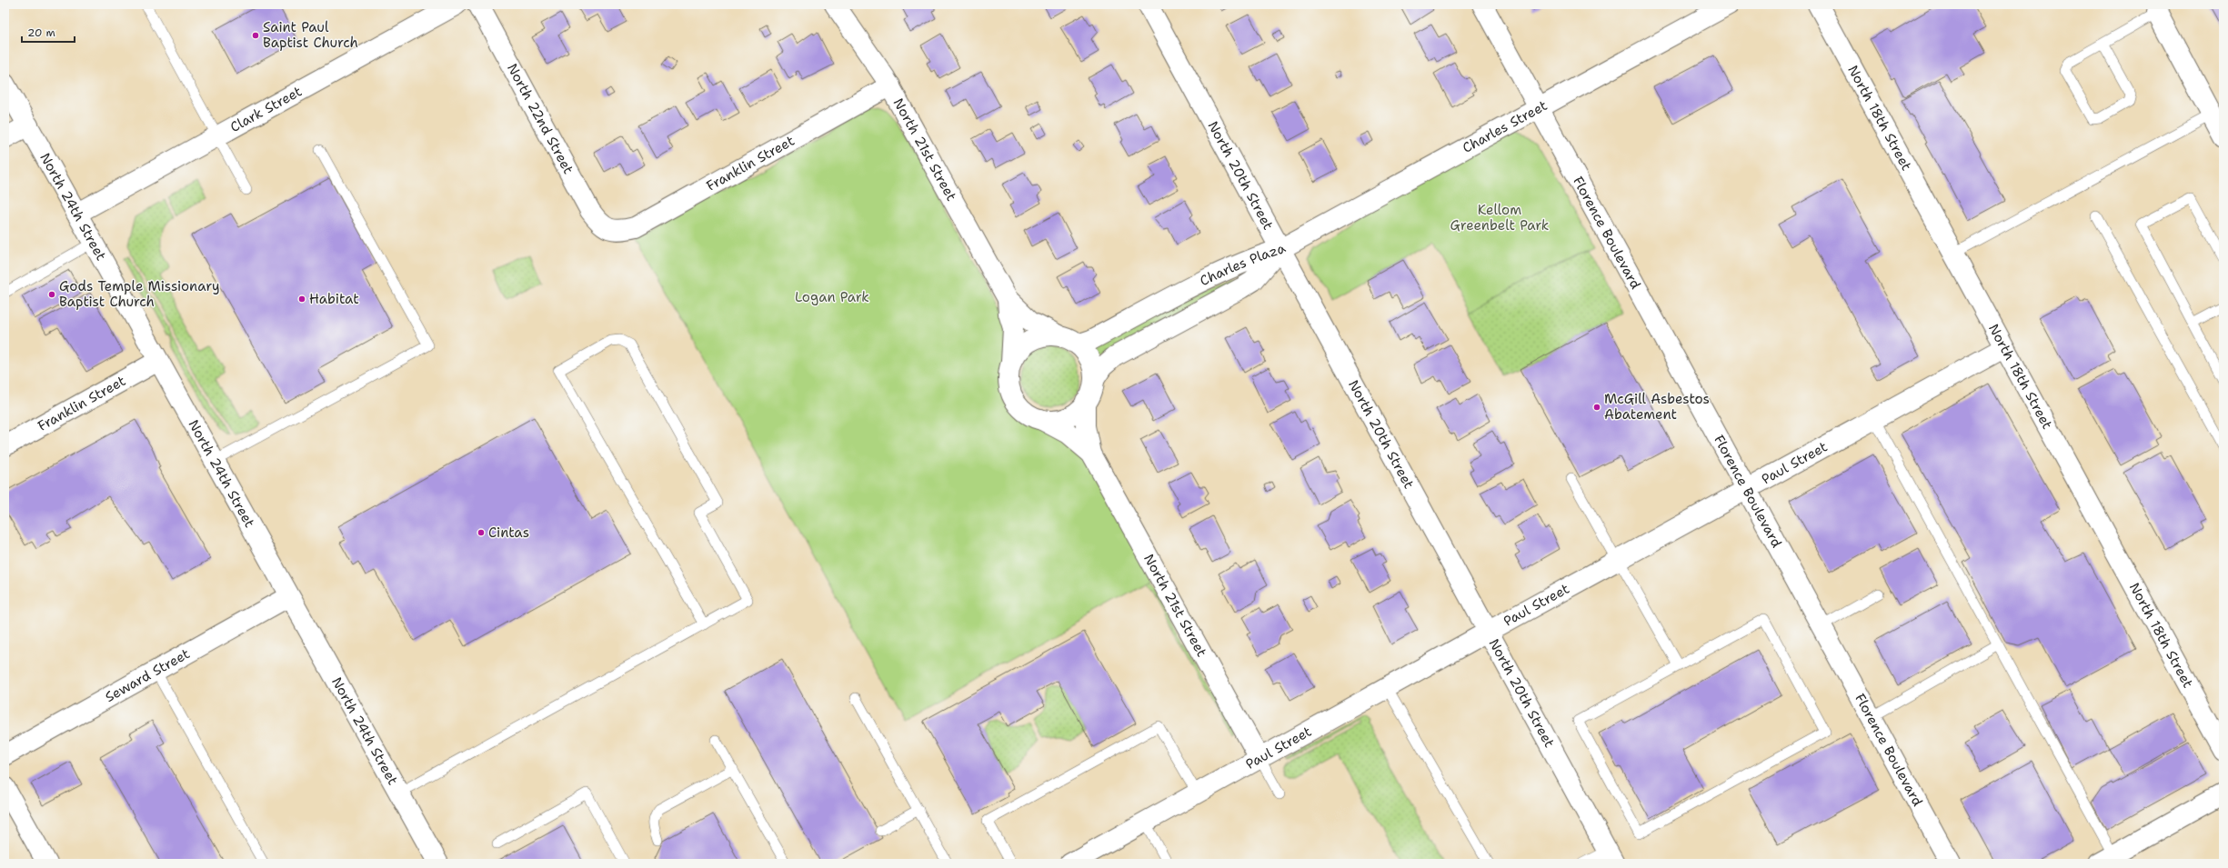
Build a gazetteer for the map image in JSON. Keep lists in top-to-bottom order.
{
  "streets": {
    "street": [
      "Clark Street",
      "North 18th Street",
      "North 22nd Street",
      "Charles Street",
      "North 21st Street",
      "Franklin Street",
      "North 20th Street",
      "North 24th Street",
      "Florence Boulevard",
      "Charles Plaza",
      "Paul Street",
      "Seward Street"
    ]
  },
  "crossings": [
    ["Clark Street", "North 24th Street"],
    ["North 18th Street", "Paul Street"],
    ["North 22nd Street", "Franklin Street"],
    ["Charles Street", "North 20th Street"],
    ["Charles Street", "Florence Boulevard"],
    ["Charles Street", "Charles Plaza"],
    ["North 21st Street", "Franklin Street"],
    ["North 21st Street", "Paul Street"],
    ["Franklin Street", "North 24th Street"],
    ["North 20th Street", "Charles Plaza"],
    ["North 20th Street", "Paul Street"],
    ["North 24th Street", "Seward Street"],
    ["Florence Boulevard", "Paul Street"]
  ],
  "parks": ["Kellom Greenbelt Park", "Logan Park"],
  "places": [
    "Saint Paul Baptist Church",
    "Gods Temple Missionary Baptist Church",
    "Habitat",
    "McGill Asbestos Abatement",
    "Cintas"
  ],
  "scale_bar": "20 m"
}
